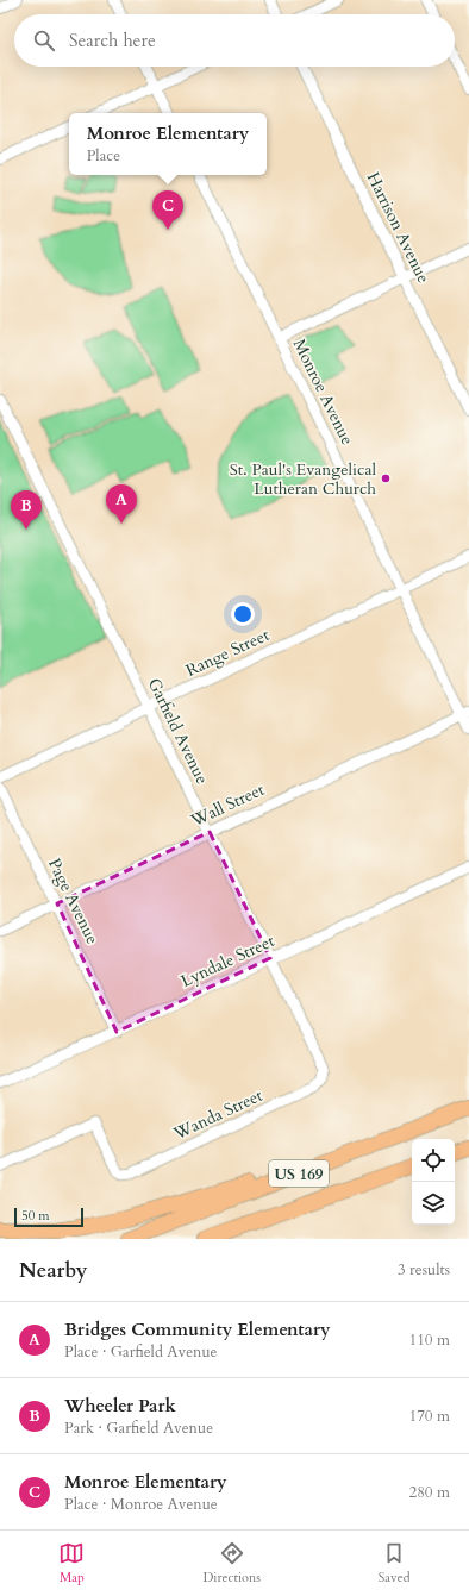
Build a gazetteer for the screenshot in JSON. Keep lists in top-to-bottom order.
{
  "streets": {
    "highway": ["US 169"],
    "street": [
      "Harrison Avenue",
      "Monroe Avenue",
      "Range Street",
      "Garfield Avenue",
      "Wall Street",
      "Page Avenue",
      "Lyndale Street",
      "Wanda Street"
    ]
  },
  "crossings": [
    ["Monroe Avenue", "Range Street"],
    ["Monroe Avenue", "Wall Street"],
    ["Range Street", "Garfield Avenue"],
    ["Garfield Avenue", "Wall Street"],
    ["Garfield Avenue", "Lyndale Street"],
    ["Garfield Avenue", "Wanda Street"],
    ["Wall Street", "Page Avenue"],
    ["Page Avenue", "Lyndale Street"]
  ],
  "places": ["St. Paul's Evangelical Lutheran Church"],
  "scale_bar": "50 m",
  "page": {
    "search": "Search here",
    "popup": ["Monroe Elementary", "Place"],
    "pins": ["C", "A", "B"],
    "scale": "50 m",
    "heading": ["Nearby", "3 results"],
    "list": [
      {
        "mark": "A",
        "name": "Bridges Community Elementary",
        "note": "Place · Garfield Avenue",
        "value": "110 m"
      },
      {
        "mark": "B",
        "name": "Wheeler Park",
        "note": "Park · Garfield Avenue",
        "value": "170 m"
      },
      {
        "mark": "C",
        "name": "Monroe Elementary",
        "note": "Place · Monroe Avenue",
        "value": "280 m"
      }
    ],
    "nav": ["Map", "Directions", "Saved"]
  }
}
